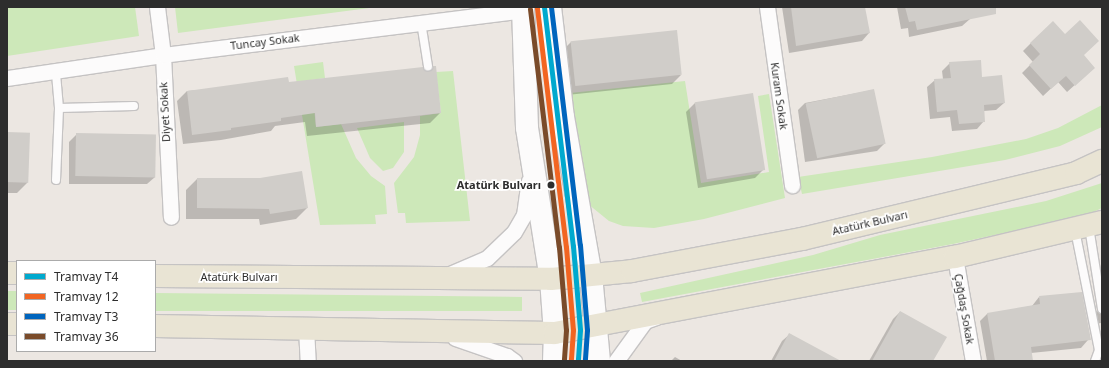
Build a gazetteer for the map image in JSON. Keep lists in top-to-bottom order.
{
  "streets": {
    "main road": ["Atatürk Bulvarı"],
    "street": [
      "Tuncay Sokak",
      "Kuram Sokak",
      "Diyet Sokak",
      "Çağdaş Sokak"
    ]
  },
  "crossings": [
    ["Tuncay Sokak", "Diyet Sokak"]
  ],
  "places": ["Atatürk Bulvarı"],
  "lines": [
    "tram line T4",
    "tram line T3",
    "tram line 12",
    "tram line 36"
  ],
  "legend": [
    "Tramvay T4",
    "Tramvay 12",
    "Tramvay T3",
    "Tramvay 36"
  ]
}
